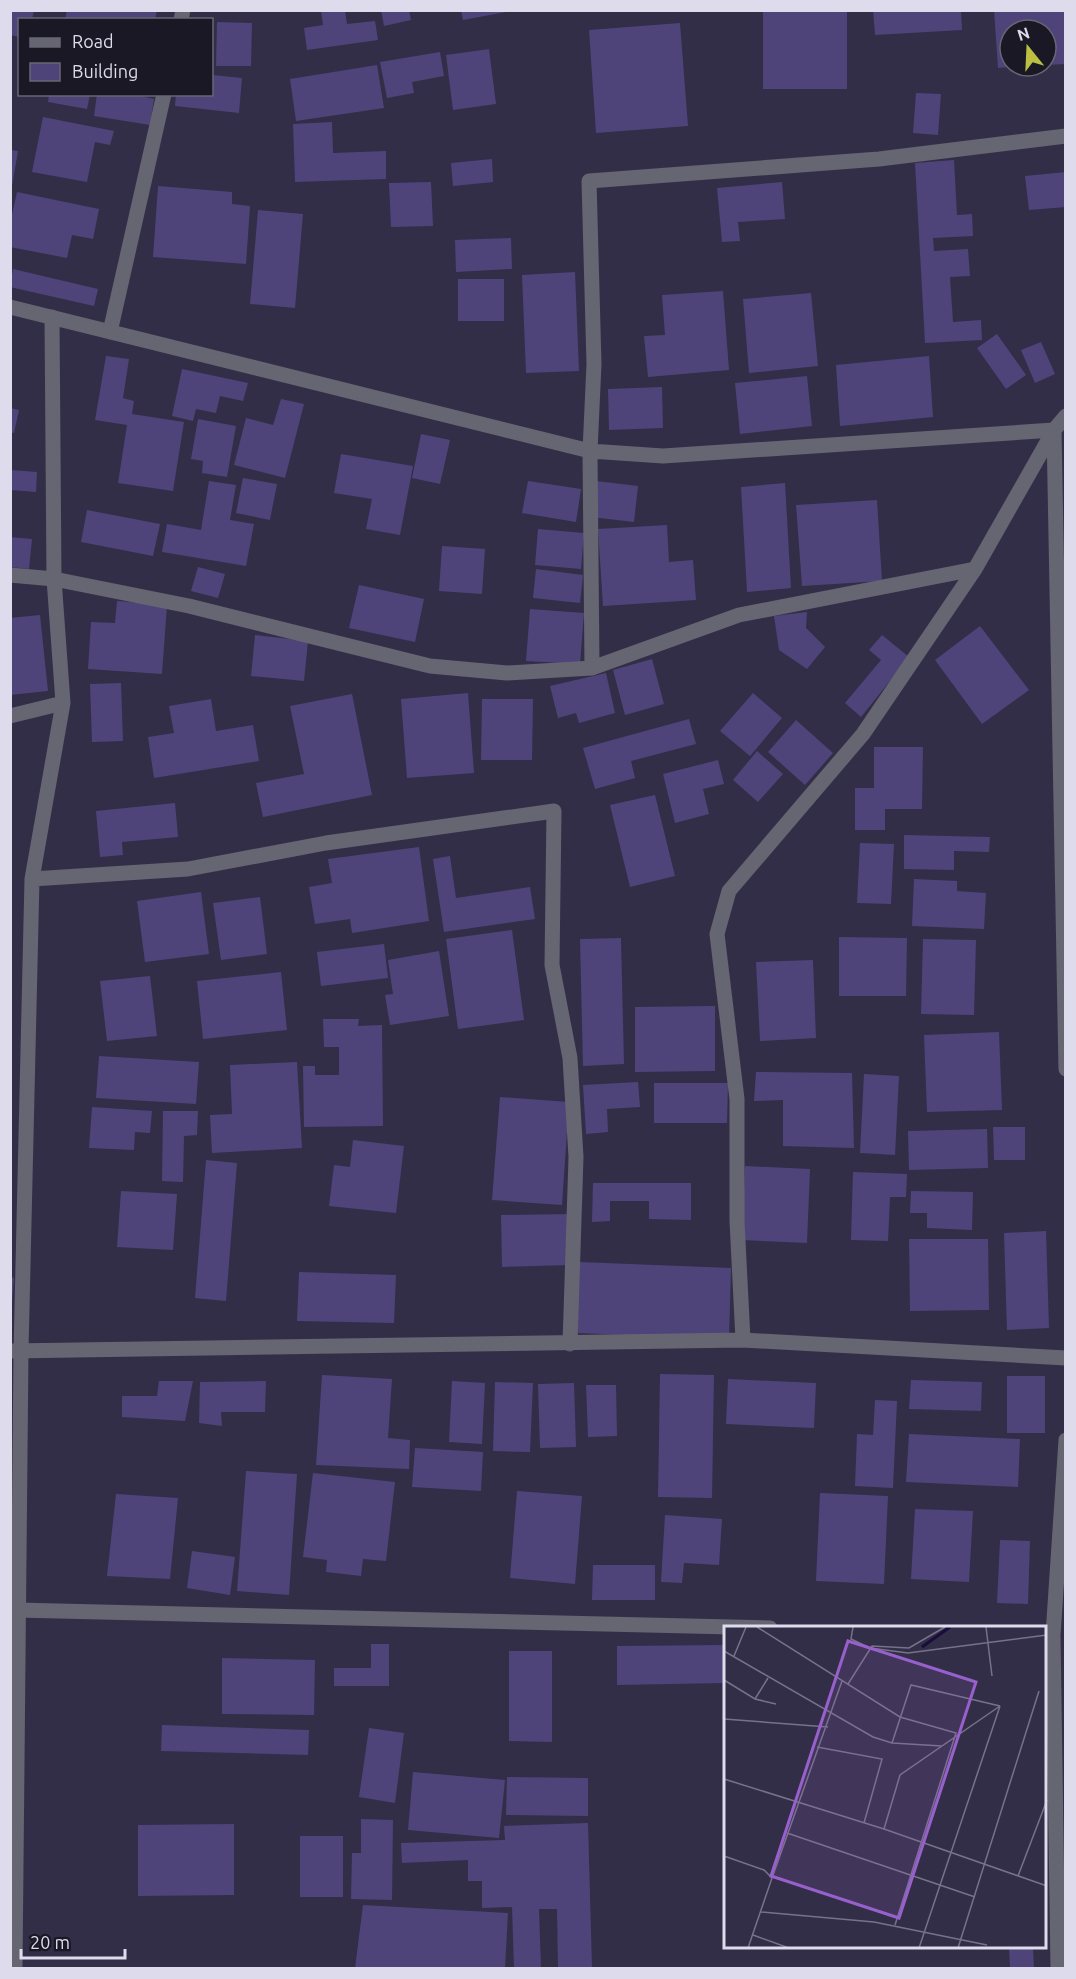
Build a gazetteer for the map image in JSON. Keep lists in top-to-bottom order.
{
  "legend": ["Road", "Building"],
  "scale_bar": "20 m",
  "north": "top"
}
